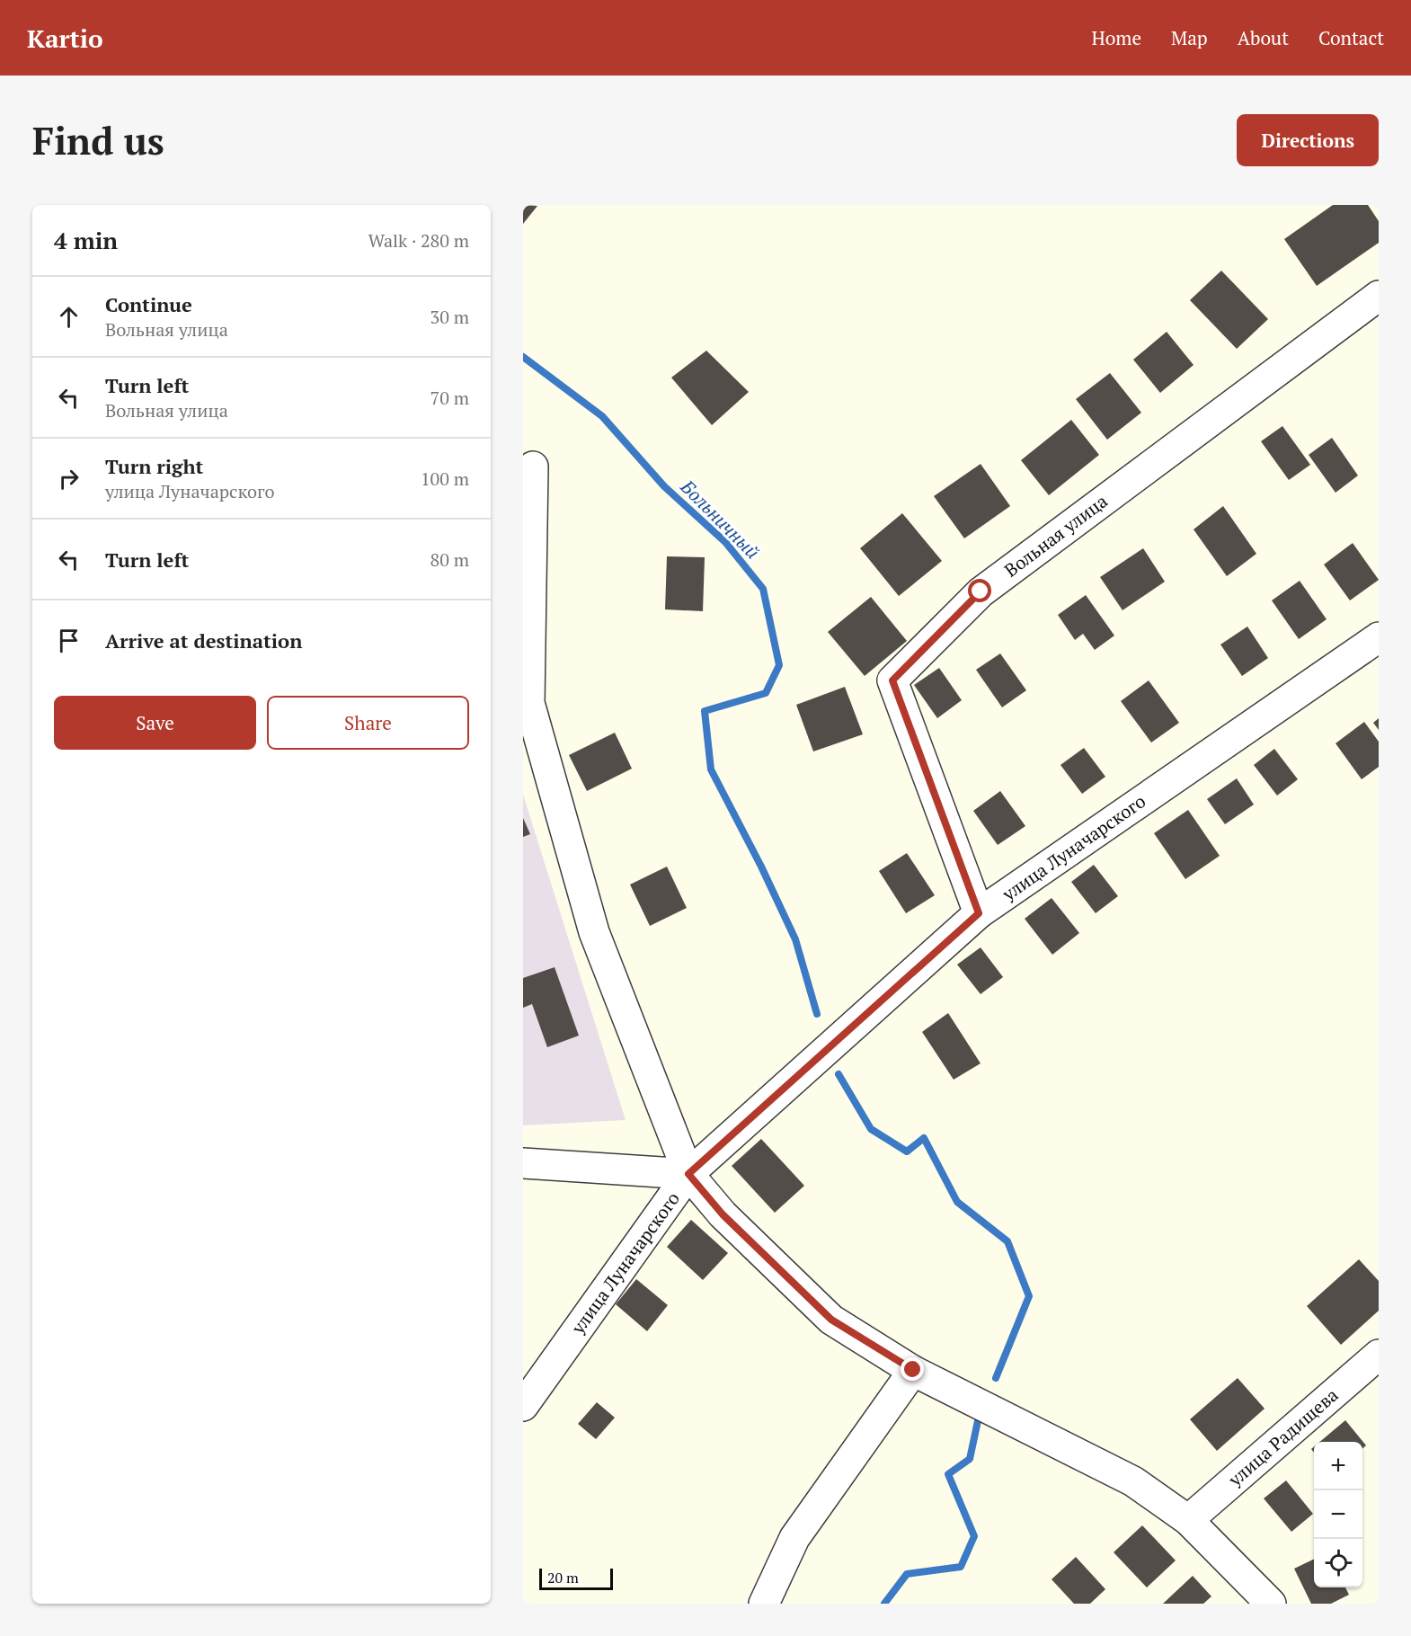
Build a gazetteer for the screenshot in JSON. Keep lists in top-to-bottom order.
{
  "streets": {
    "street": ["Вольная улица", "улица Луначарского", "улица Радищева"]
  },
  "crossings": [
    ["Вольная улица", "улица Луначарского"]
  ],
  "water": ["Больничный"],
  "scale_bar": "20 m",
  "page": {
    "header": "Kartio",
    "nav": [
      "Home",
      "Map",
      "About",
      "Contact"
    ],
    "buttons": [
      "Directions",
      ["Save", "Share"]
    ],
    "title": "Find us",
    "heading": ["4 min", "Walk · 280 m"],
    "list": [
      ["Continue", "Вольная улица", "30 m"],
      ["Turn left", "Вольная улица", "70 m"],
      ["Turn right", "улица Луначарского", "100 m"],
      ["Turn left", "80 m"],
      "Arrive at destination"
    ],
    "map_buttons": ["+", "−"],
    "scale": "20 m"
  }
}
